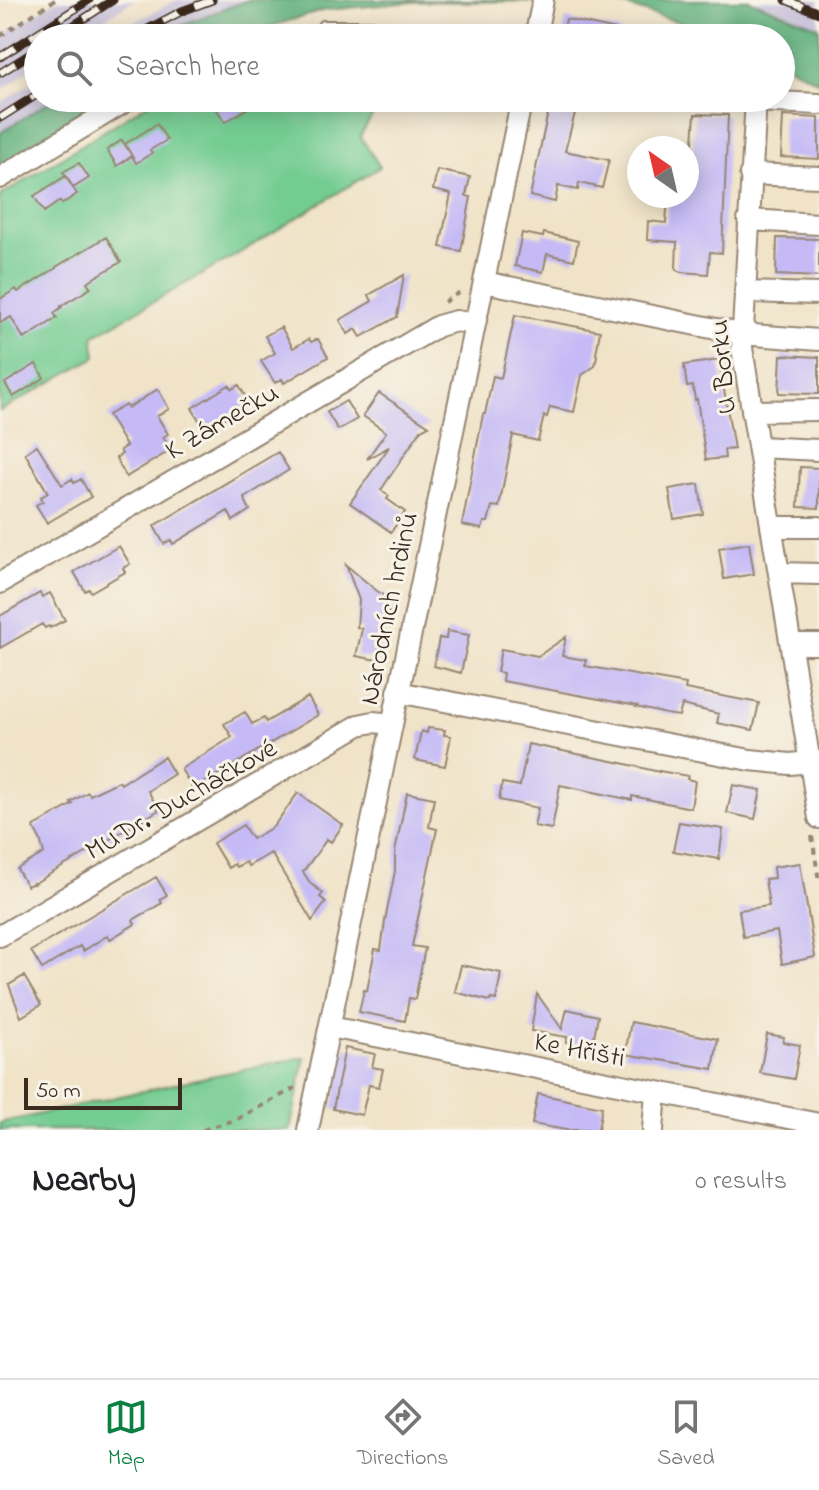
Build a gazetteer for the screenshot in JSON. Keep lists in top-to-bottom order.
{
  "streets": {
    "street": [
      "U Borku",
      "K Zámečku",
      "Národních hrdinů",
      "MUDr. Ducháčkové",
      "Ke Hřišti"
    ]
  },
  "crossings": [
    ["K Zámečku", "Národních hrdinů"],
    ["Národních hrdinů", "MUDr. Ducháčkové"],
    ["Národních hrdinů", "Ke Hřišti"]
  ],
  "scale_bar": "50 m",
  "north": "top left",
  "page": {
    "search": "Search here",
    "scale": "50 m",
    "heading": ["Nearby", "0 results"],
    "nav": ["Map", "Directions", "Saved"]
  }
}
